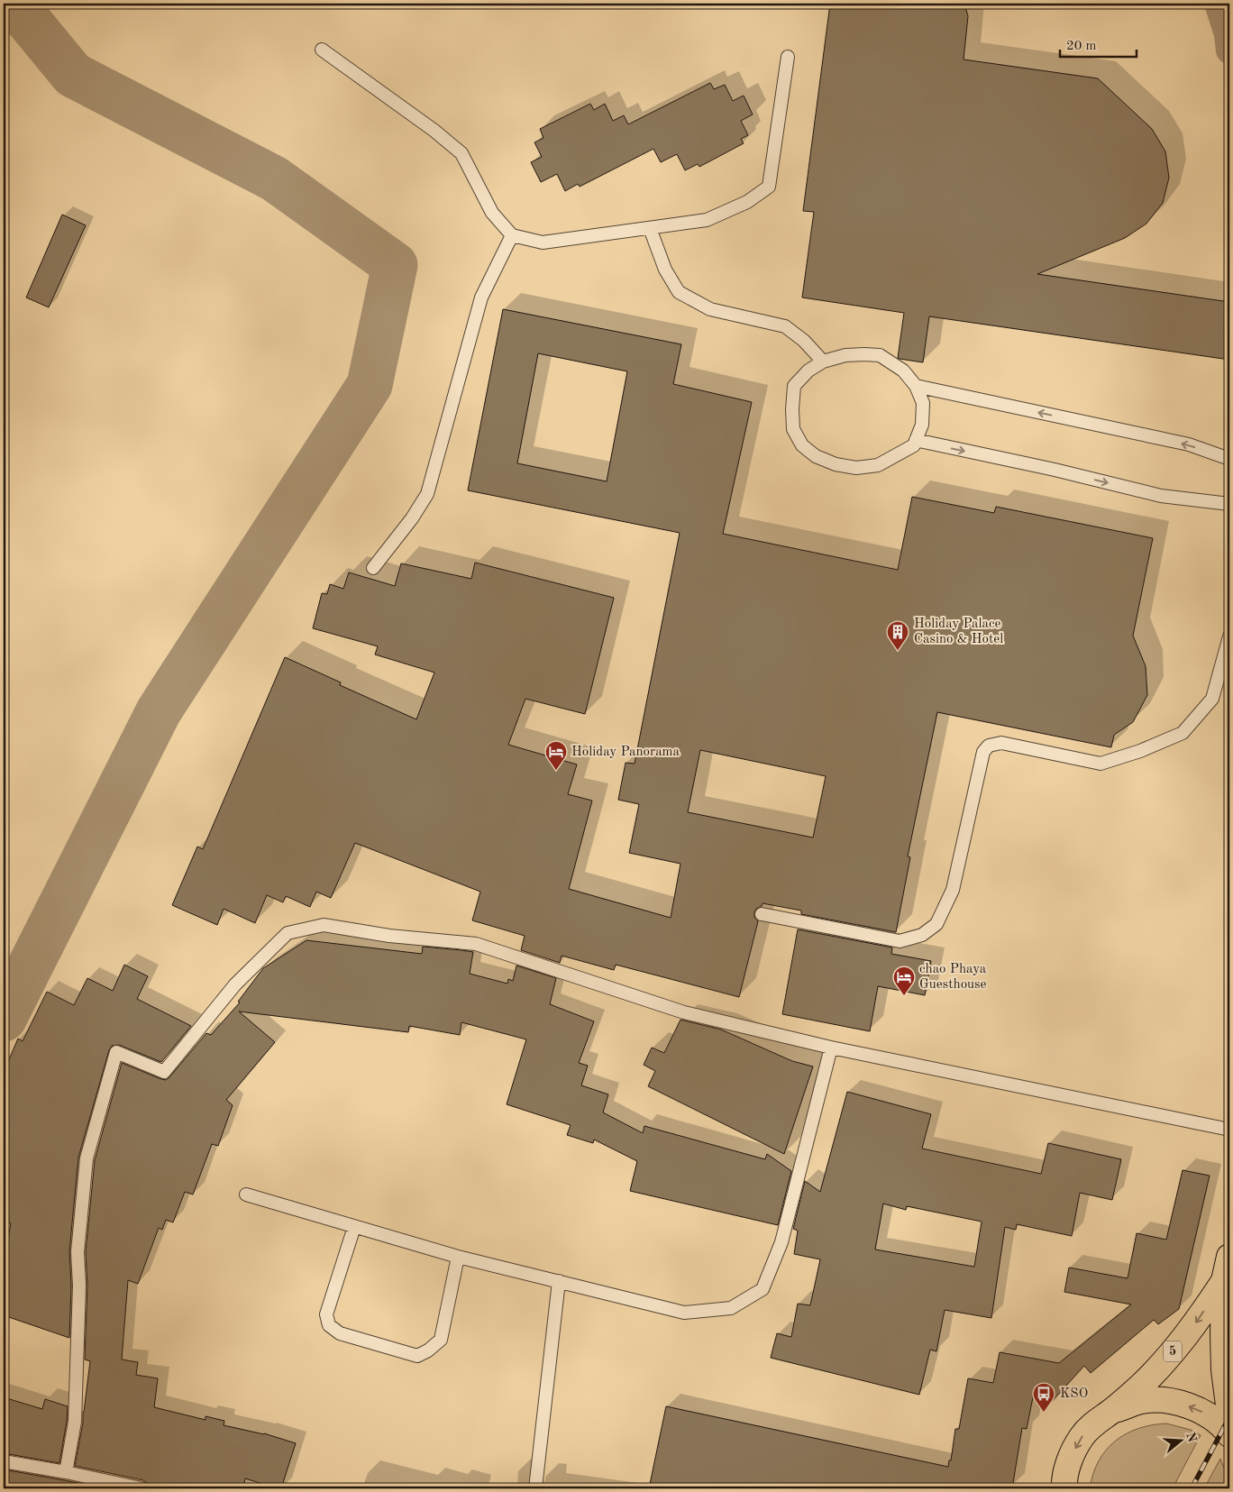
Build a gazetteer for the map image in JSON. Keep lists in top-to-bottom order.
{
  "streets": {
    "highway": ["5"]
  },
  "places": {
    "building": ["Holiday Palace Casino & Hotel"],
    "hotel": ["Holiday Panorama", "chao Phaya Guesthouse"],
    "bus stop": ["KSO"]
  },
  "scale_bar": "20 m",
  "north": "right"
}
